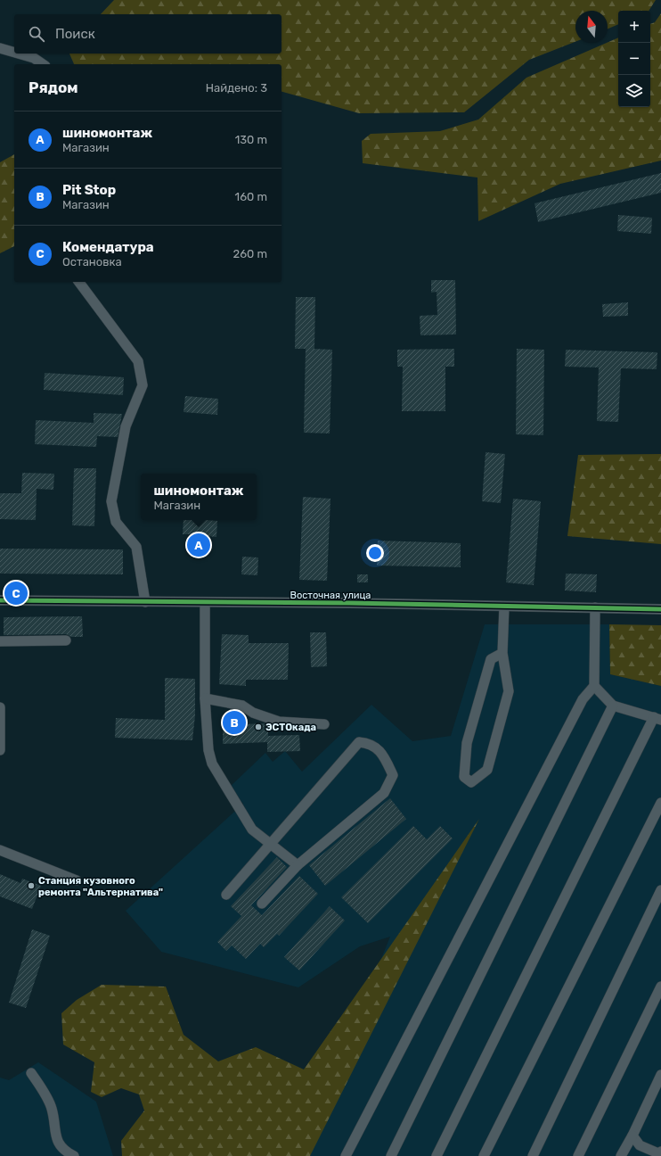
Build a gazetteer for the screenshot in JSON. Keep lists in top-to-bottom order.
{
  "streets": {
    "street": ["Восточная улица"]
  },
  "places": ["ЭСТОкада", "Станция кузовного ремонта \"Альтернатива\""],
  "north": "top",
  "page": {
    "map_buttons": ["+", "−"],
    "search": "Поиск",
    "heading": ["Рядом", "Найдено: 3"],
    "list": [
      {
        "mark": "A",
        "name": "шиномонтаж",
        "note": "Магазин",
        "value": "130 m"
      },
      {
        "mark": "B",
        "name": "Pit Stop",
        "note": "Магазин",
        "value": "160 m"
      },
      {
        "mark": "C",
        "name": "Комендатура",
        "note": "Остановка",
        "value": "260 m"
      }
    ],
    "popup": ["шиномонтаж", "Магазин"],
    "pins": ["A", "C", "B"]
  }
}
